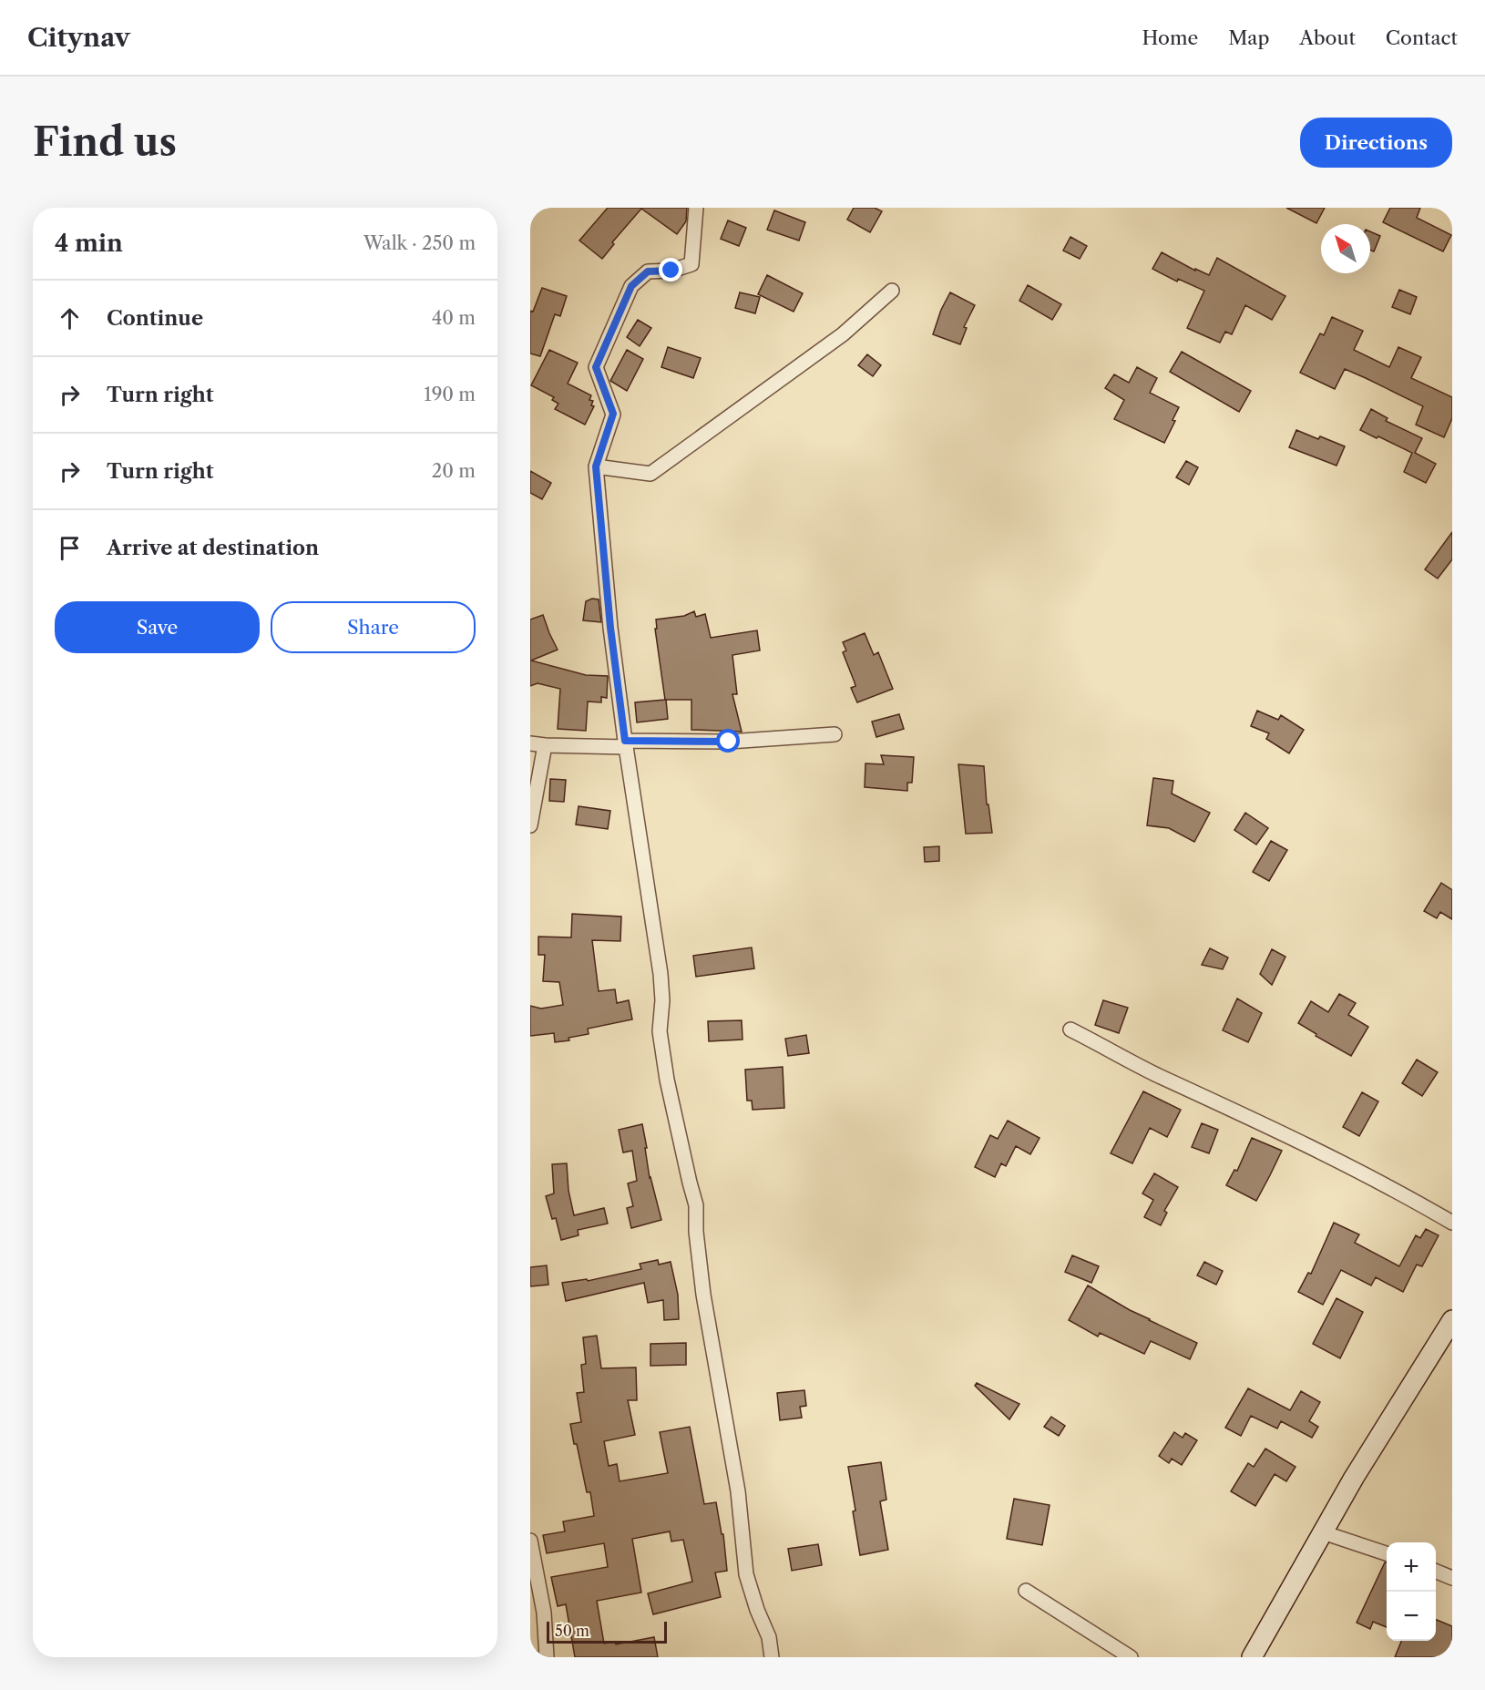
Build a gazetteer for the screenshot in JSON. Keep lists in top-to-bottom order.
{
  "scale_bar": "50 m",
  "north": "top left",
  "page": {
    "header": "Citynav",
    "nav": [
      "Home",
      "Map",
      "About",
      "Contact"
    ],
    "buttons": [
      "Directions",
      ["Save", "Share"]
    ],
    "title": "Find us",
    "heading": ["4 min", "Walk · 250 m"],
    "list": [
      ["Continue", "40 m"],
      ["Turn right", "190 m"],
      ["Turn right", "20 m"],
      "Arrive at destination"
    ],
    "map_buttons": ["+", "−"],
    "scale": "50 m"
  }
}
